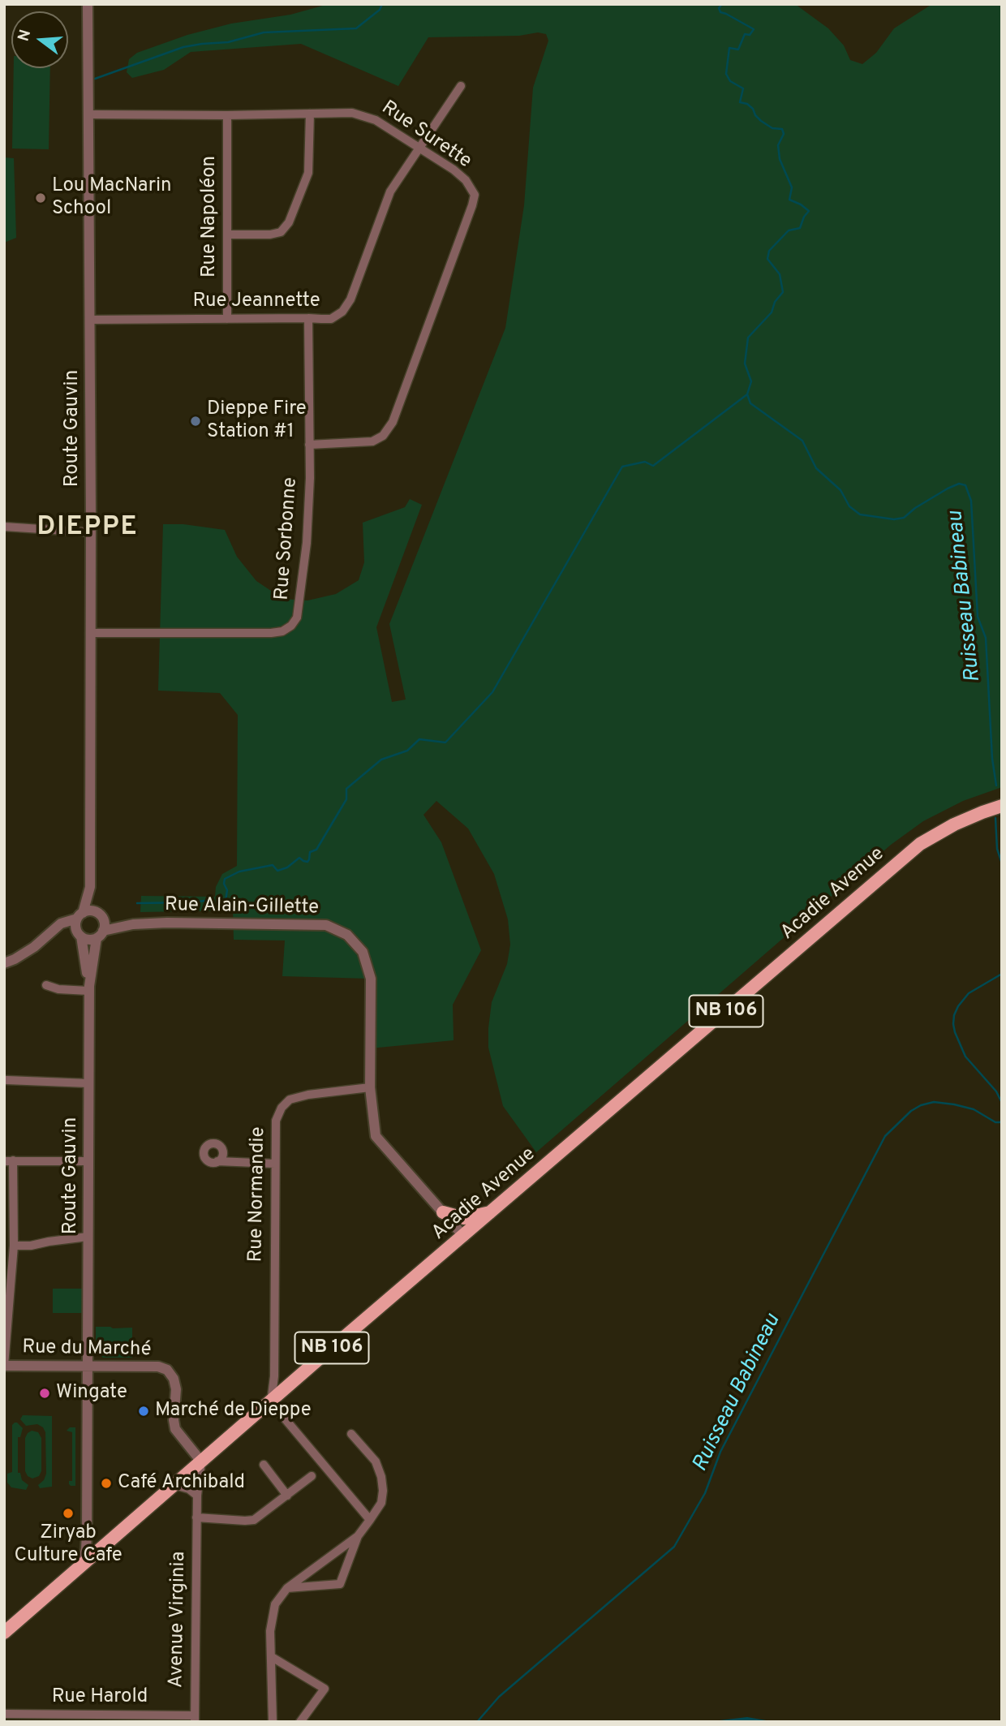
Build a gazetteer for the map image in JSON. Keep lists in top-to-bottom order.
{
  "streets": {
    "main road": ["Acadie Avenue", "NB 106"],
    "street": [
      "Rue Surette",
      "Rue Napoléon",
      "Rue Jeannette",
      "Route Gauvin",
      "Rue Sorbonne",
      "Rue Alain-Gillette",
      "Rue Normandie",
      "Rue du Marché",
      "Avenue Virginia",
      "Rue Harold"
    ]
  },
  "crossings": [
    ["Rue Surette", "Rue Napoléon"],
    ["Rue Surette", "Rue Jeannette"],
    ["Rue Surette", "Route Gauvin"],
    ["Rue Surette", "Rue Sorbonne"],
    ["Rue Napoléon", "Rue Jeannette"],
    ["Rue Jeannette", "Route Gauvin"],
    ["Rue Jeannette", "Rue Sorbonne"],
    ["Route Gauvin", "Rue Sorbonne"],
    ["Route Gauvin", "Acadie Avenue"],
    ["Route Gauvin", "Rue Alain-Gillette"],
    ["Route Gauvin", "Rue du Marché"],
    ["Acadie Avenue", "Rue Alain-Gillette"],
    ["Acadie Avenue", "Rue Normandie"],
    ["Acadie Avenue", "Rue du Marché"],
    ["Acadie Avenue", "Avenue Virginia"],
    ["Rue Alain-Gillette", "Rue Normandie"],
    ["Rue du Marché", "Avenue Virginia"],
    ["Avenue Virginia", "Rue Harold"]
  ],
  "districts": ["DIEPPE"],
  "water": ["Ruisseau Babineau"],
  "places": [
    "Lou MacNarin School",
    "Dieppe Fire Station #1",
    "Wingate",
    "Marché de Dieppe",
    "Café Archibald",
    "Ziryab Culture Cafe"
  ],
  "north": "left"
}
